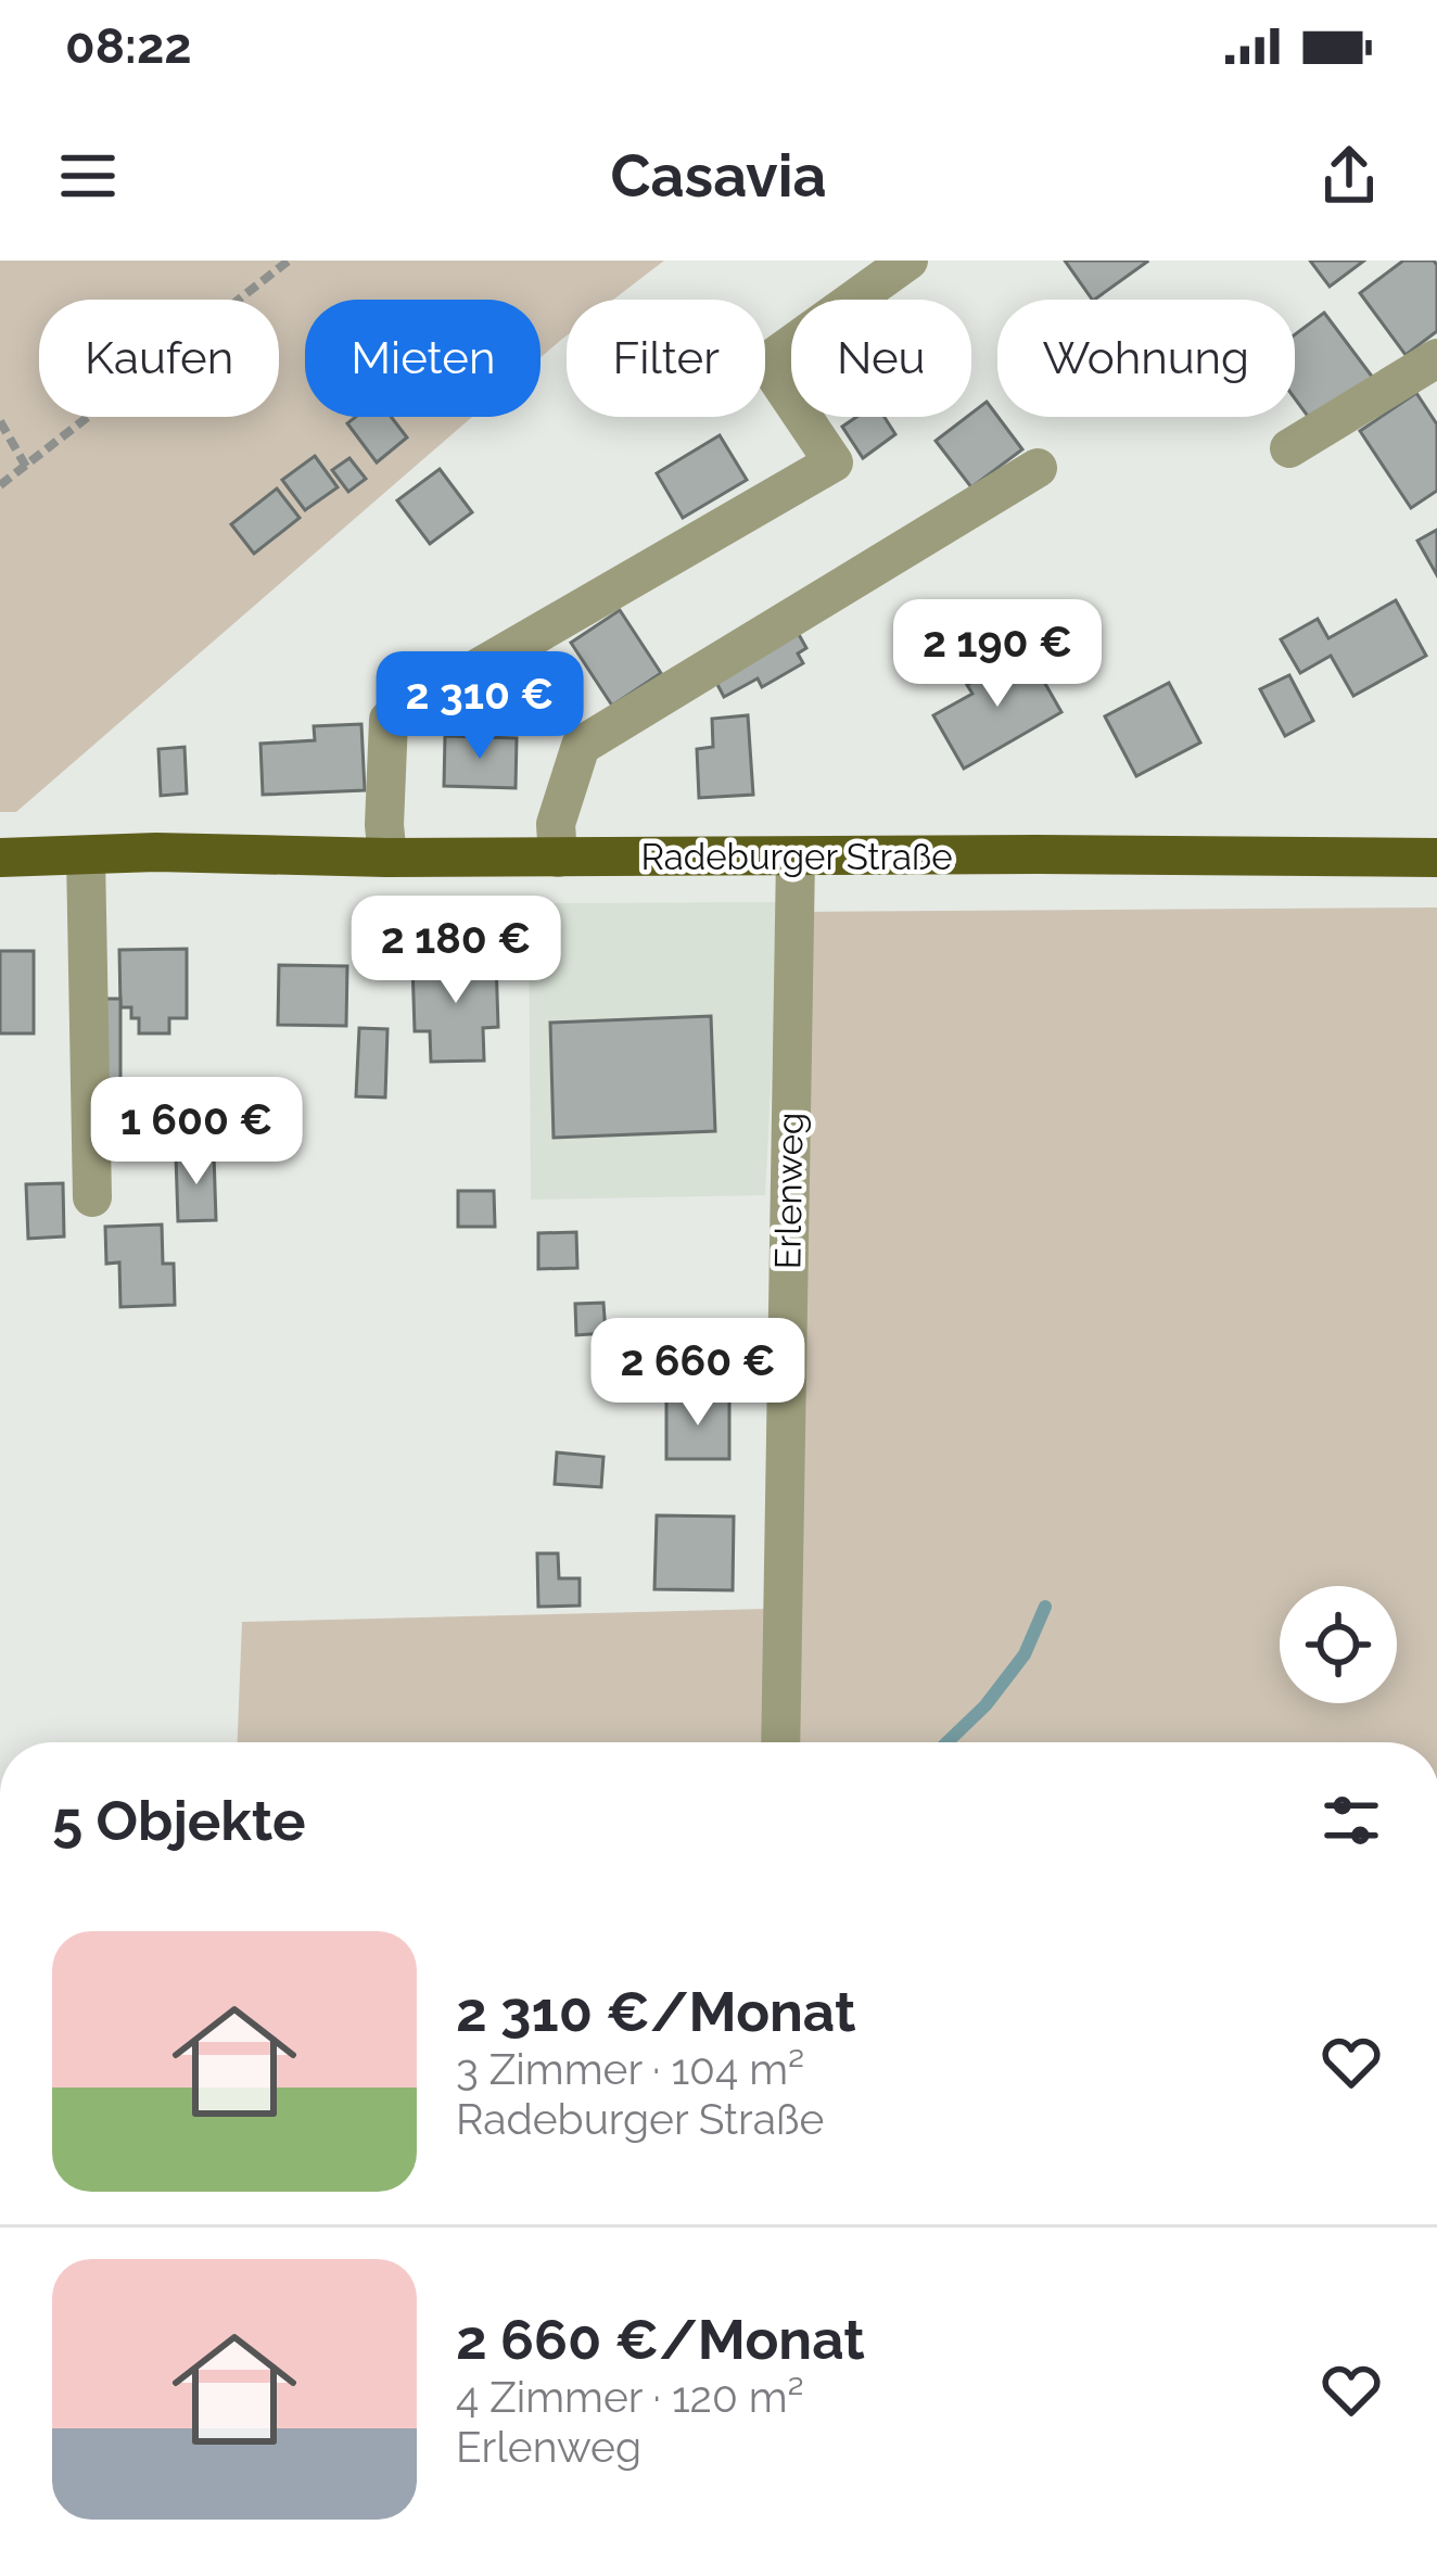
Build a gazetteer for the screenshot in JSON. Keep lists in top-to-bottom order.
{
  "streets": {
    "main road": ["Radeburger Straße"],
    "street": ["Erlenweg"]
  },
  "crossings": [
    ["Radeburger Straße", "Erlenweg"]
  ],
  "page": {
    "status": "08:22",
    "header": "Casavia",
    "chip": [
      "Kaufen",
      "Mieten",
      "Filter",
      "Neu",
      "Wohnung"
    ],
    "price": [
      "2 190 €",
      "2 310 €",
      "2 180 €",
      "1 600 €",
      "2 660 €"
    ],
    "heading": "5 Objekte",
    "list": [
      {
        "name": "2 310 €/Monat",
        "note": "3 Zimmer · 104 m² · Radeburger Straße"
      },
      {
        "name": "2 660 €/Monat",
        "note": "4 Zimmer · 120 m² · Erlenweg"
      }
    ]
  }
}
